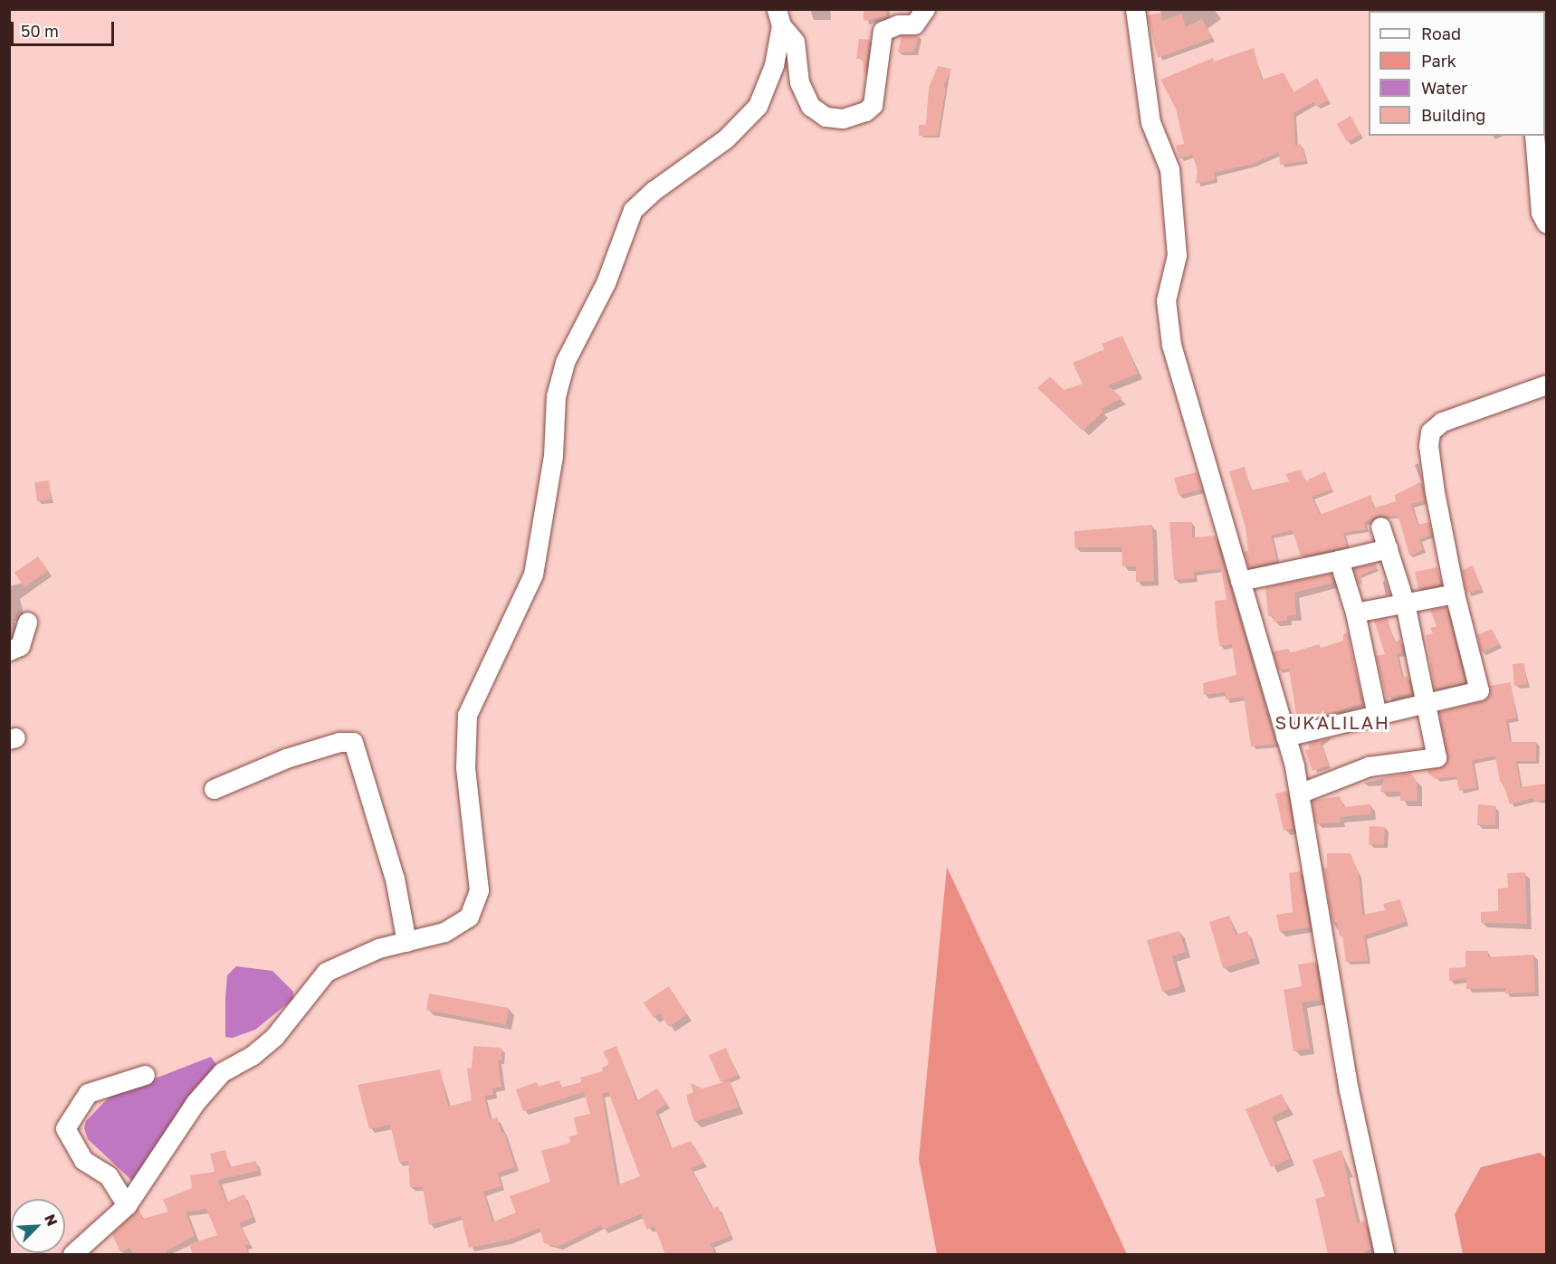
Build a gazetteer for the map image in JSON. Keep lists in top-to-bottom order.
{
  "districts": ["SUKALILAH"],
  "legend": [
    "Road",
    "Park",
    "Water",
    "Building"
  ],
  "scale_bar": "50 m",
  "north": "top right"
}
